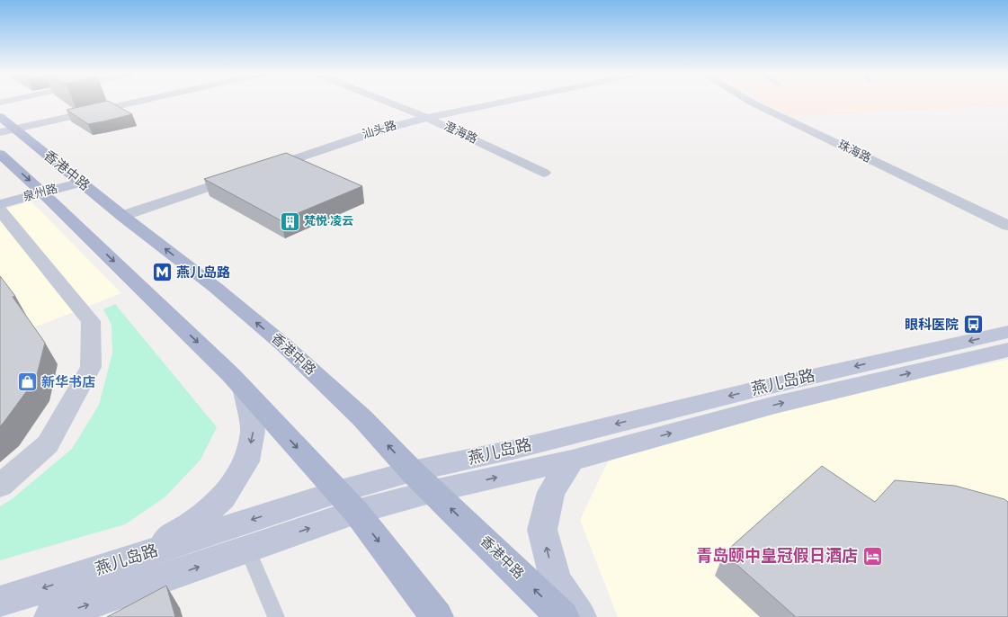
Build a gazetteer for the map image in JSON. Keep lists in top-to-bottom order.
{
  "streets": {
    "main road": ["香港中路", "泉州路", "燕儿岛路"],
    "street": ["汕头路", "澄海路", "珠海路"]
  },
  "crossings": [
    ["汕头路", "澄海路"],
    ["香港中路", "泉州路"],
    ["香港中路", "燕儿岛路"]
  ],
  "places": {
    "building": ["梵悦·凌云"],
    "metro station": ["燕儿岛路"],
    "bus stop": ["眼科医院"],
    "shop": ["新华书店"],
    "hotel": ["青岛颐中皇冠假日酒店"]
  }
}
